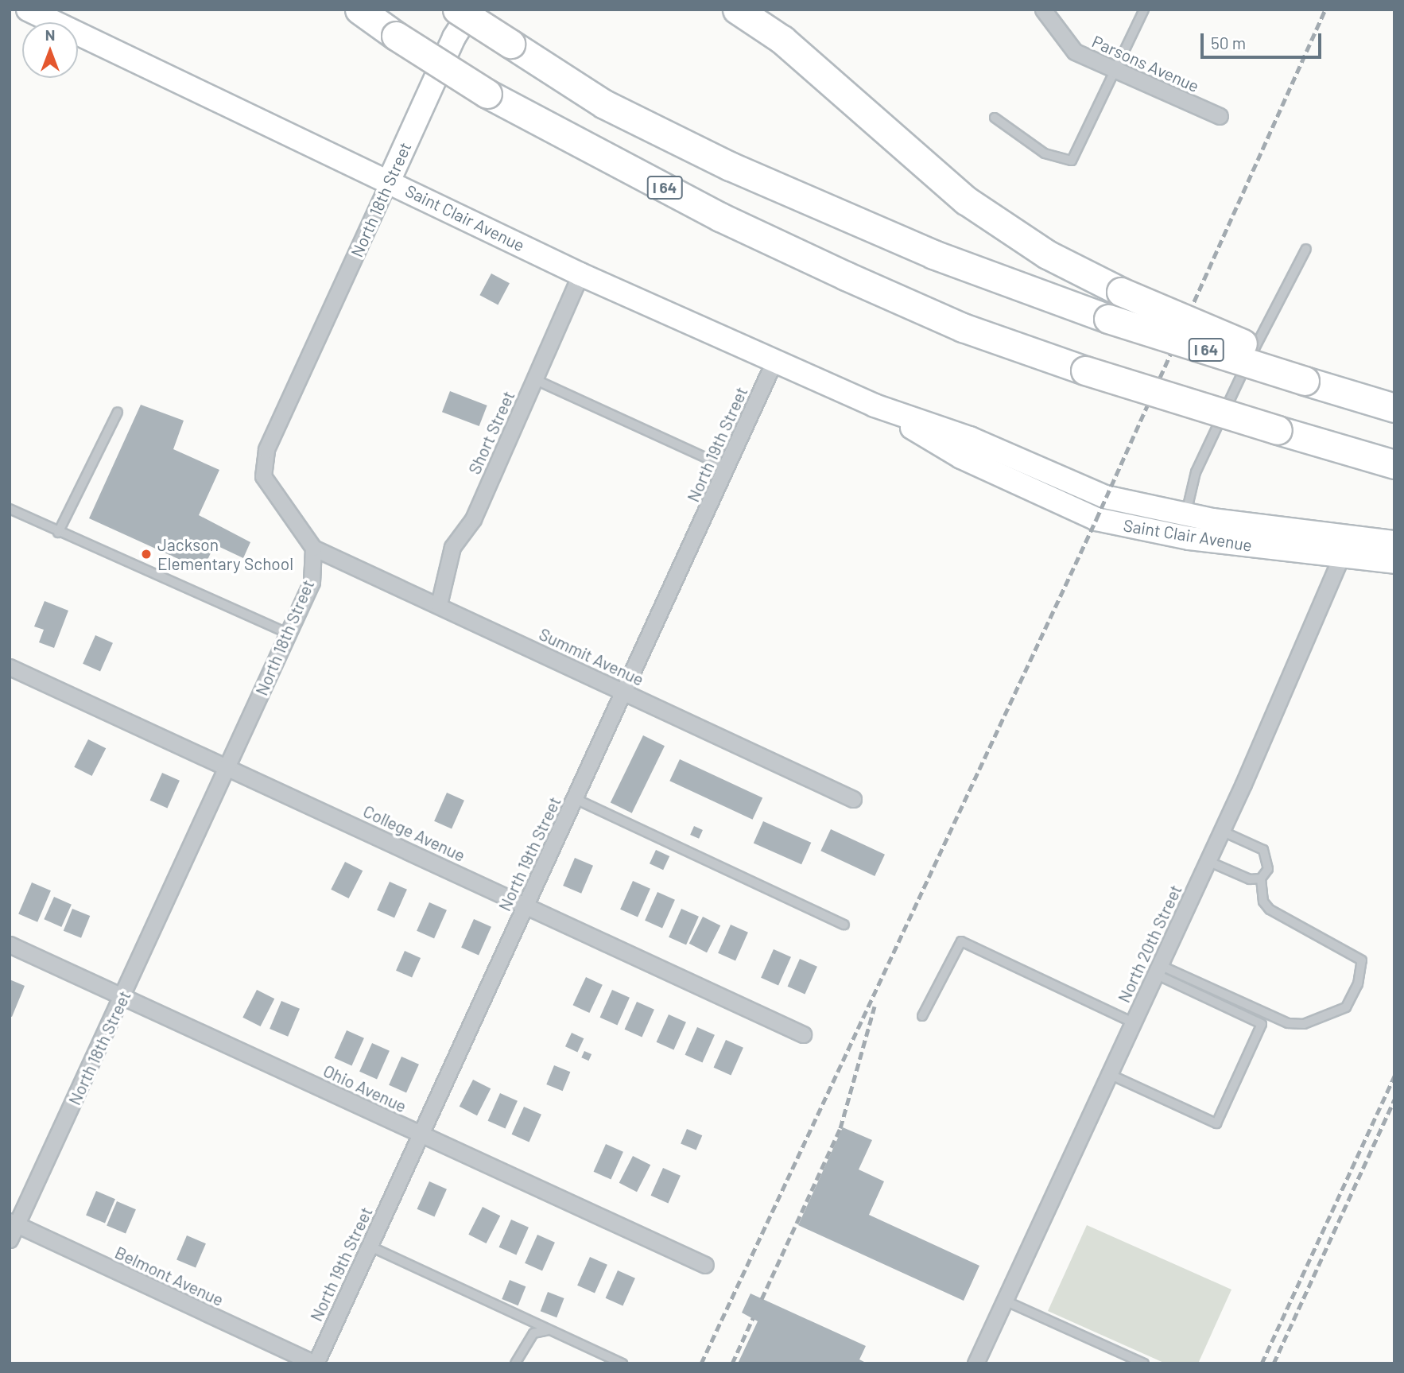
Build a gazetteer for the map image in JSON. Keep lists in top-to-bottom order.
{
  "streets": {
    "highway": ["I 64"],
    "main road": ["North 18th Street", "Saint Clair Avenue"],
    "street": [
      "Parsons Avenue",
      "Short Street",
      "North 19th Street",
      "Summit Avenue",
      "College Avenue",
      "North 20th Street",
      "Ohio Avenue",
      "Belmont Avenue"
    ]
  },
  "crossings": [
    ["I 64", "North 18th Street"],
    ["North 18th Street", "Saint Clair Avenue"],
    ["North 18th Street", "Summit Avenue"],
    ["North 18th Street", "College Avenue"],
    ["North 18th Street", "Ohio Avenue"],
    ["North 18th Street", "Belmont Avenue"],
    ["Saint Clair Avenue", "Short Street"],
    ["Saint Clair Avenue", "North 19th Street"],
    ["Saint Clair Avenue", "North 20th Street"],
    ["Short Street", "Summit Avenue"],
    ["North 19th Street", "Summit Avenue"],
    ["North 19th Street", "College Avenue"],
    ["North 19th Street", "Ohio Avenue"],
    ["North 19th Street", "Belmont Avenue"]
  ],
  "places": ["Jackson Elementary School"],
  "scale_bar": "50 m",
  "north": "top"
}
